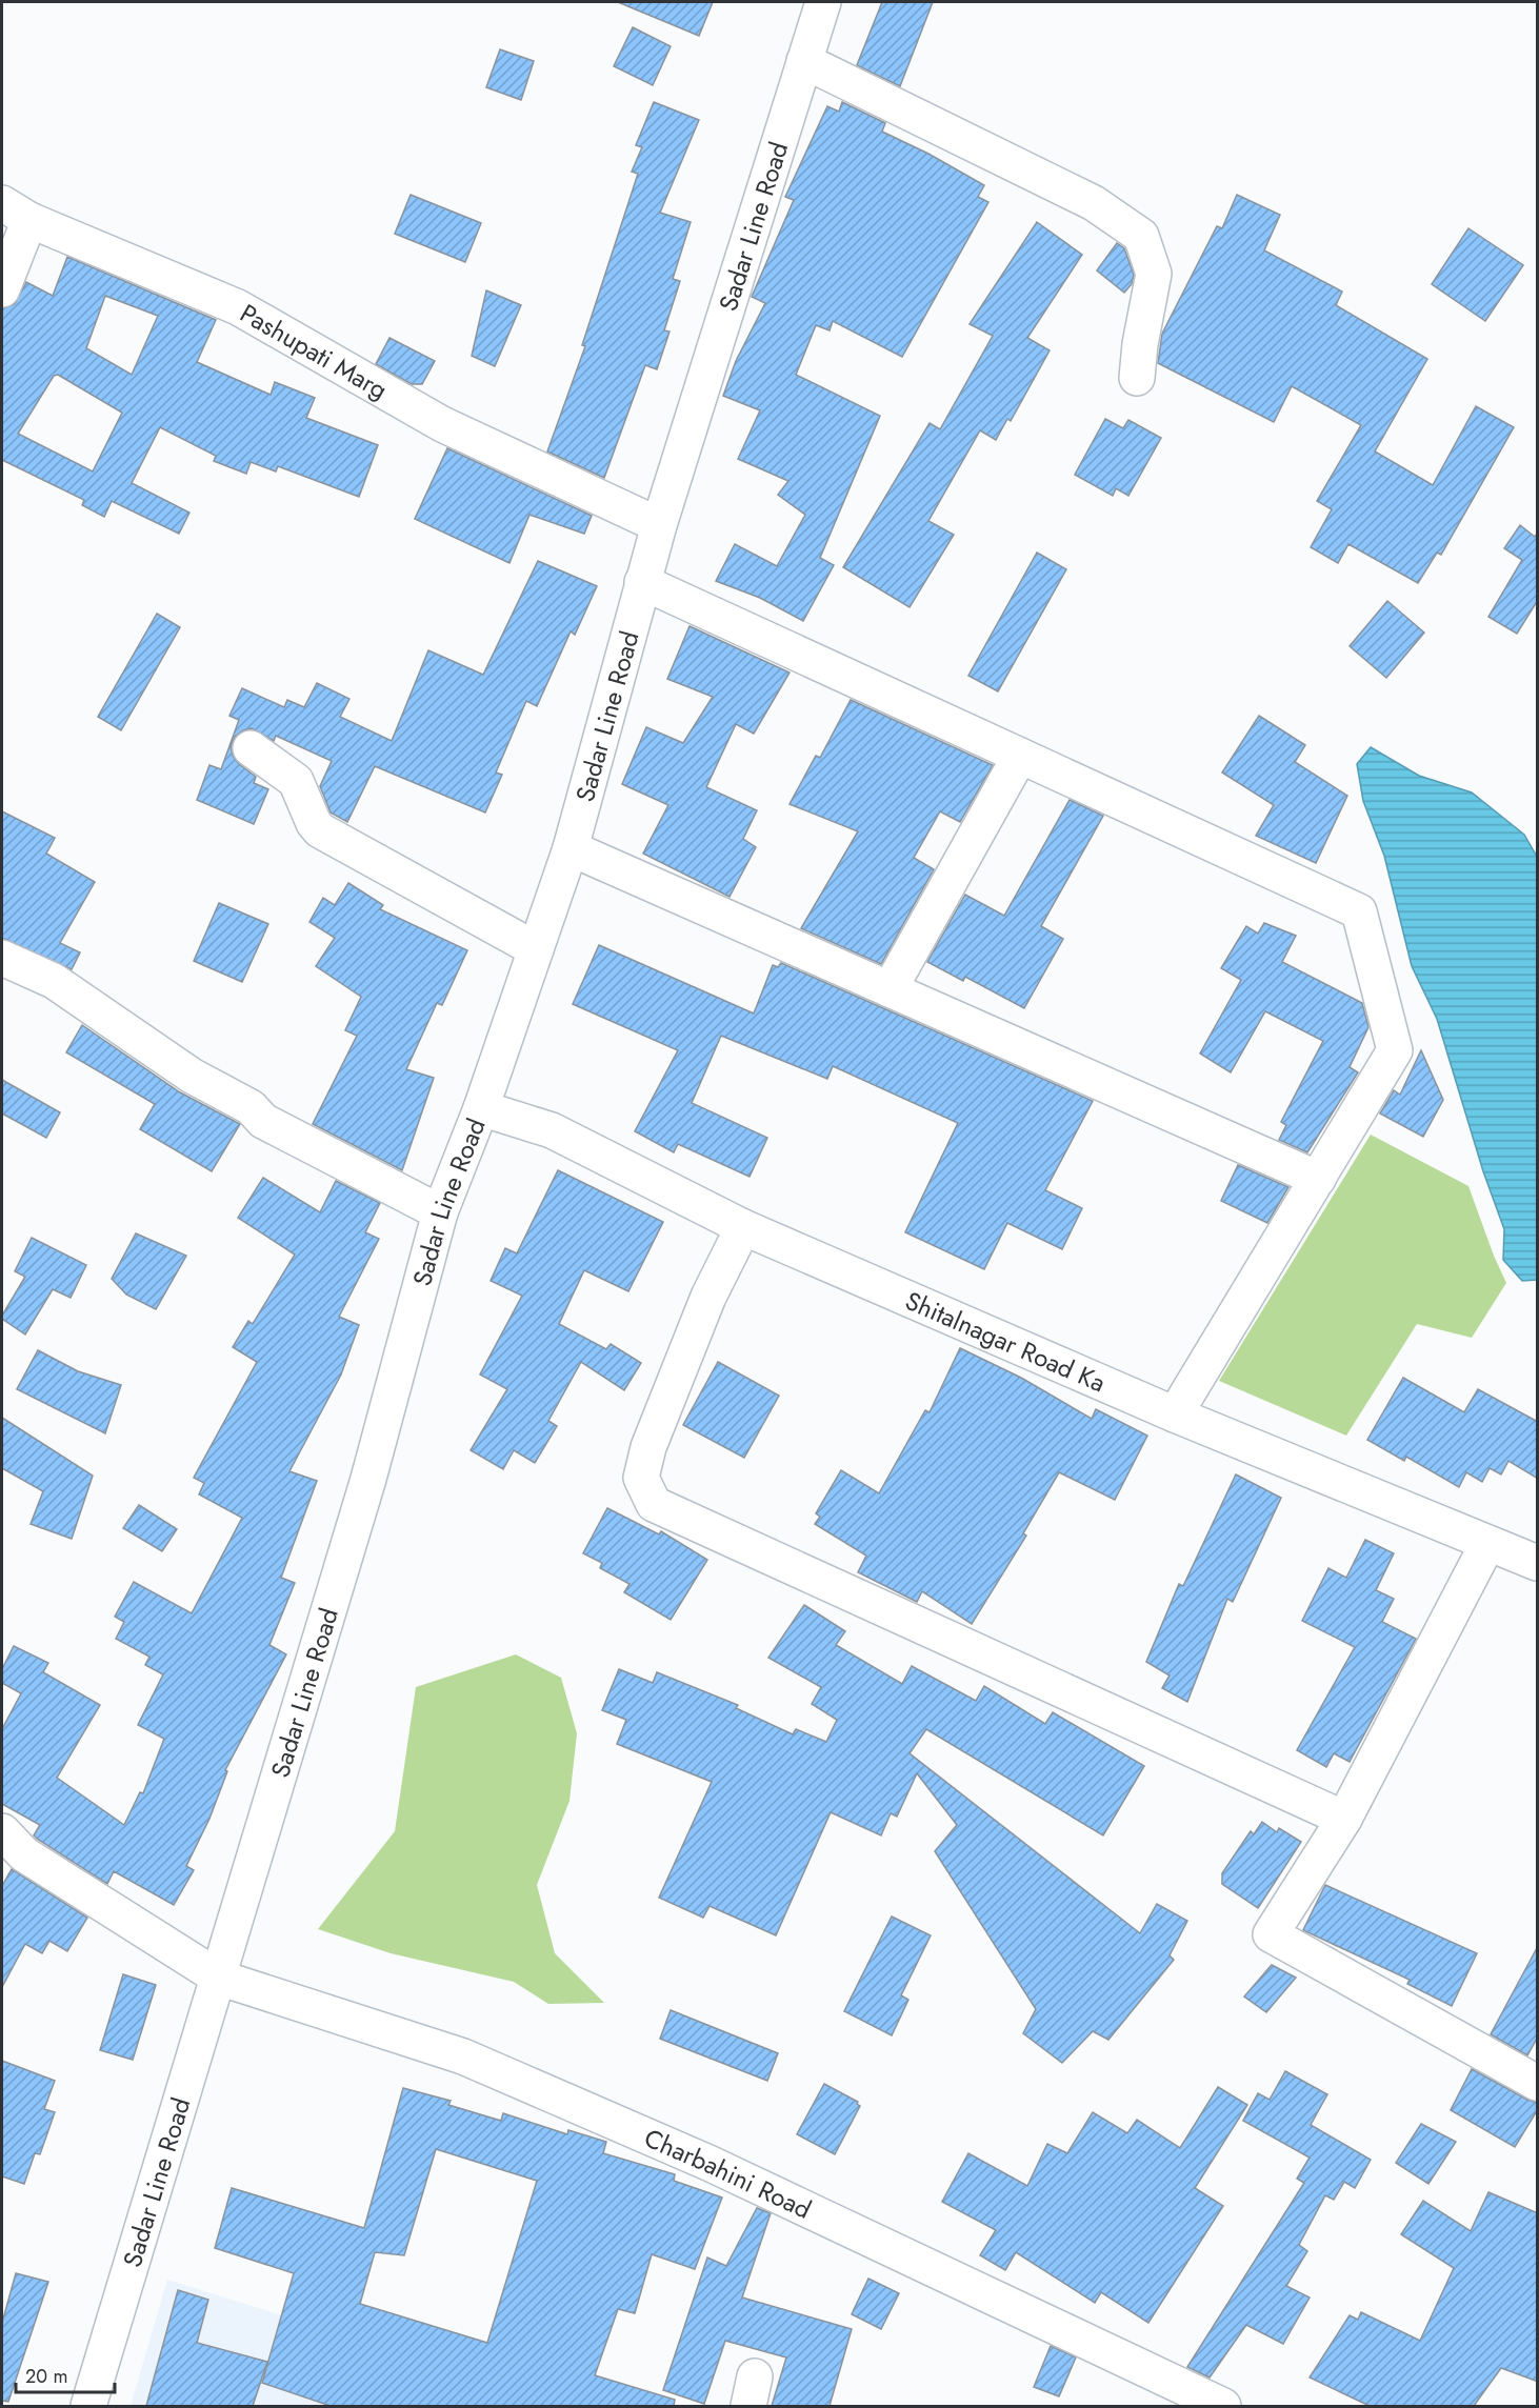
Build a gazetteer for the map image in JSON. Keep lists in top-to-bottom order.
{
  "streets": {
    "street": [
      "Sadar Line Road",
      "Pashupati Marg",
      "Shitalnagar Road Ka",
      "Charbahini Road"
    ]
  },
  "crossings": [
    ["Sadar Line Road", "Pashupati Marg"],
    ["Sadar Line Road", "Shitalnagar Road Ka"],
    ["Sadar Line Road", "Charbahini Road"]
  ],
  "scale_bar": "20 m"
}
